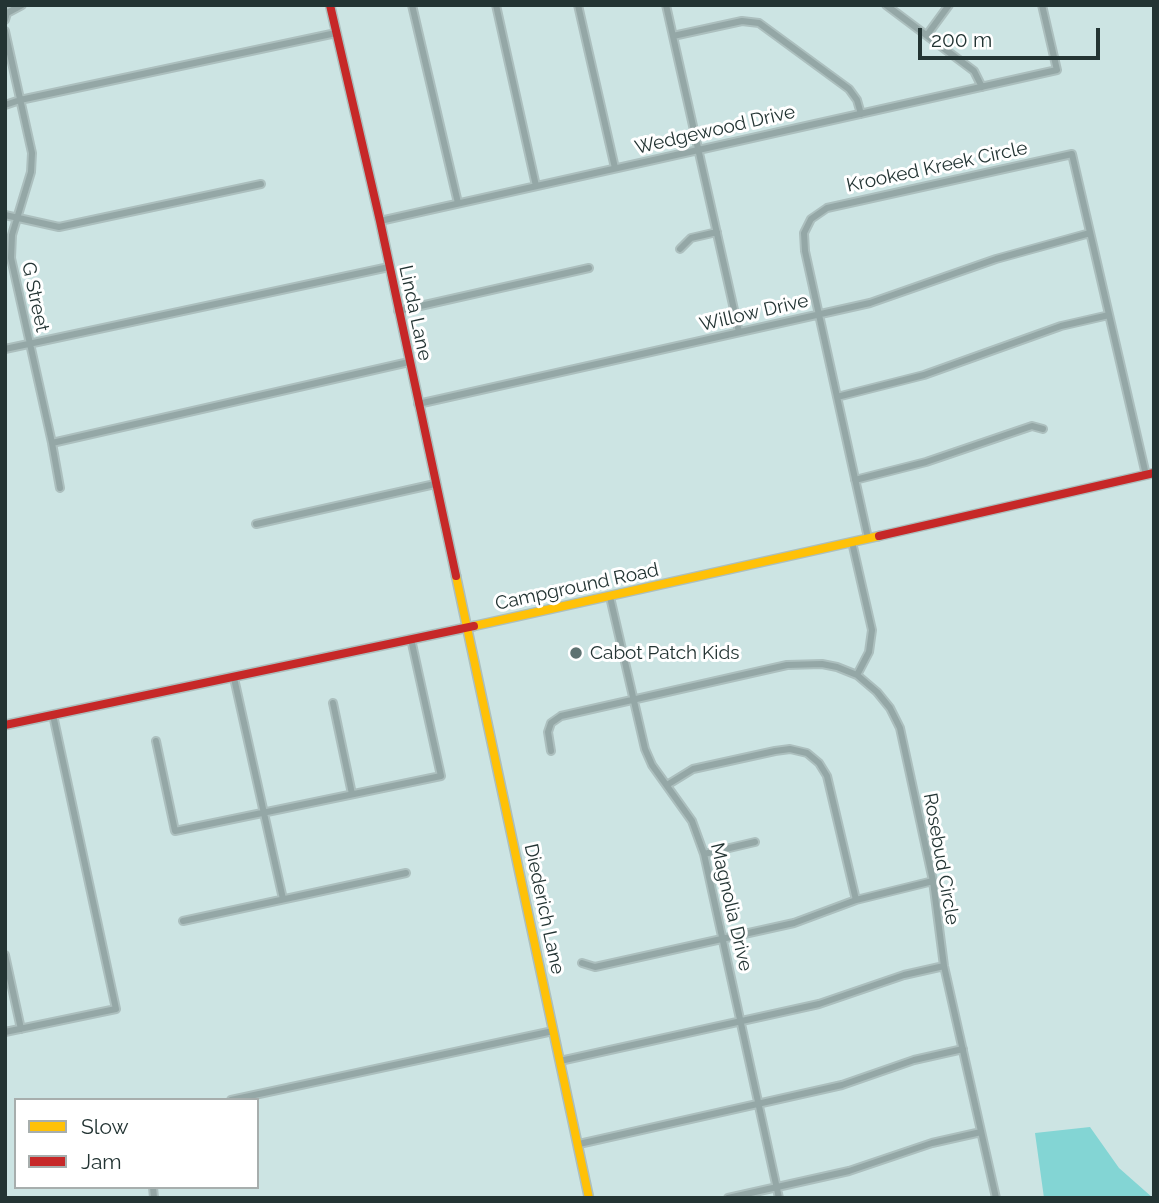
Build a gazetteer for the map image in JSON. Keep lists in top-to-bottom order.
{
  "streets": {
    "street": [
      "Wedgewood Drive",
      "Krooked Kreek Circle",
      "G Street",
      "Linda Lane",
      "Willow Drive",
      "Campground Road",
      "Rosebud Circle",
      "Magnolia Drive",
      "Diederich Lane"
    ]
  },
  "crossings": [
    ["Wedgewood Drive", "Linda Lane"],
    ["Krooked Kreek Circle", "Willow Drive"],
    ["Krooked Kreek Circle", "Campground Road"],
    ["Linda Lane", "Willow Drive"],
    ["Linda Lane", "Campground Road"],
    ["Linda Lane", "Diederich Lane"],
    ["Campground Road", "Magnolia Drive"],
    ["Campground Road", "Diederich Lane"]
  ],
  "places": ["Cabot Patch Kids"],
  "legend": ["Slow", "Jam"],
  "scale_bar": "200 m"
}
